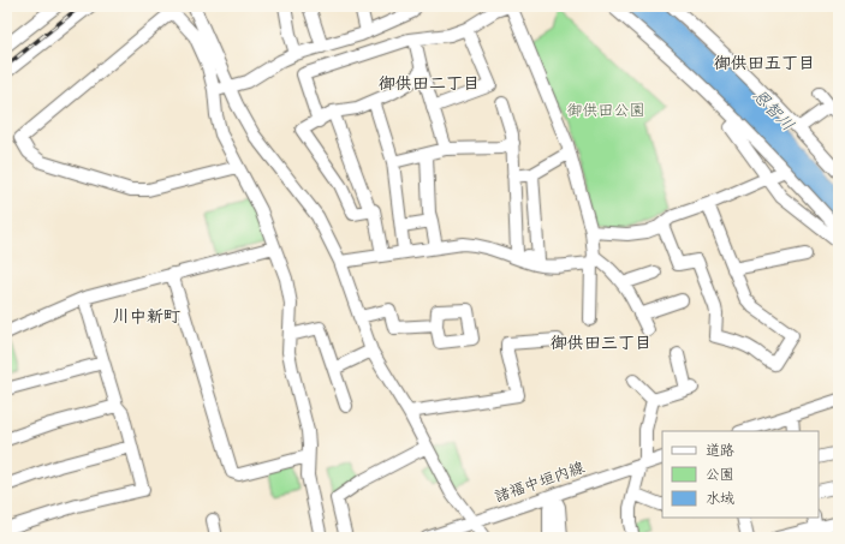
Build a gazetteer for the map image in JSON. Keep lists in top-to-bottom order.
{
  "streets": {
    "street": ["諸福中垣内線"]
  },
  "districts": [
    "御供田五丁目",
    "御供田二丁目",
    "川中新町",
    "御供田三丁目"
  ],
  "water": ["恩智川"],
  "parks": ["御供田公園"],
  "legend": ["道路", "公園", "水域"]
}
